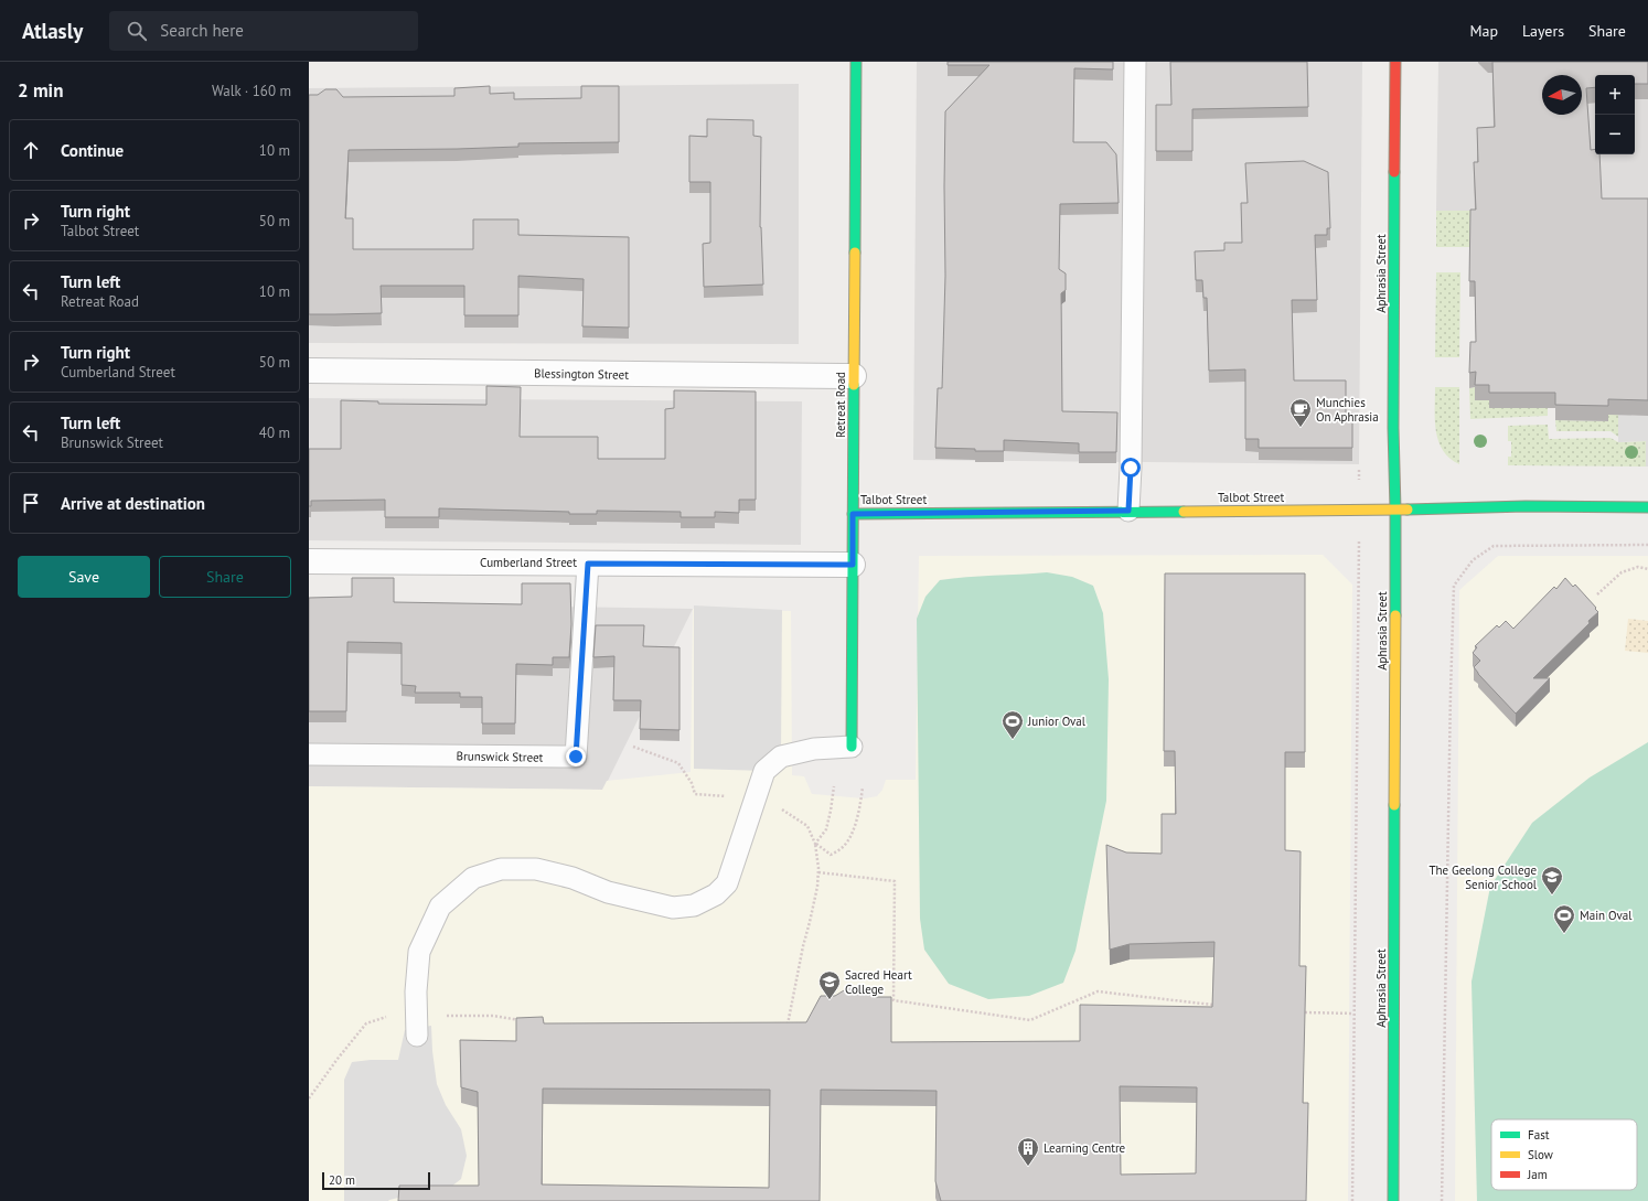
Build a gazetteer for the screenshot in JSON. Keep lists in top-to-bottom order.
{
  "streets": {
    "street": [
      "Aphrasia Street",
      "Blessington Street",
      "Retreat Road",
      "Talbot Street",
      "Cumberland Street"
    ],
    "lane": ["Brunswick Street"]
  },
  "crossings": [
    ["Aphrasia Street", "Talbot Street"],
    ["Blessington Street", "Retreat Road"],
    ["Retreat Road", "Talbot Street"],
    ["Retreat Road", "Cumberland Street"],
    ["Cumberland Street", "Brunswick Street"]
  ],
  "places": {
    "cafe": ["Munchies On Aphrasia"],
    "sports": ["Junior Oval", "Main Oval"],
    "school or university": ["The Geelong College Senior School", "Sacred Heart College"],
    "building": ["Learning Centre"]
  },
  "legend": ["Fast", "Slow", "Jam"],
  "scale_bar": "20 m",
  "north": "left",
  "page": {
    "header": "Atlasly",
    "search": "Search here",
    "nav": ["Map", "Layers", "Share"],
    "heading": ["2 min", "Walk · 160 m"],
    "map_buttons": ["+", "−"],
    "list": [
      ["Continue", "10 m"],
      ["Turn right", "Talbot Street", "50 m"],
      ["Turn left", "Retreat Road", "10 m"],
      ["Turn right", "Cumberland Street", "50 m"],
      ["Turn left", "Brunswick Street", "40 m"],
      "Arrive at destination"
    ],
    "buttons": ["Save", "Share"],
    "scale": "20 m"
  }
}
